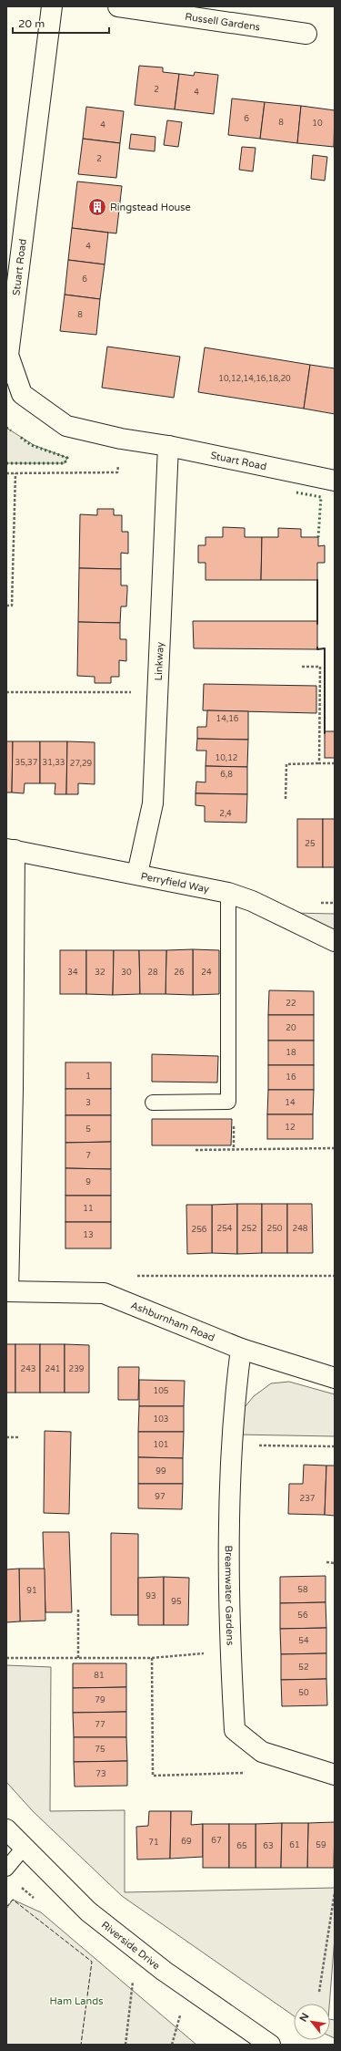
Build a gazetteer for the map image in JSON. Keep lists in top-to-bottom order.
{
  "streets": {
    "street": [
      "Russell Gardens",
      "Stuart Road",
      "Linkway",
      "Perryfield Way",
      "Ashburnham Road",
      "Breamwater Gardens",
      "Riverside Drive"
    ]
  },
  "crossings": [
    ["Stuart Road", "Linkway"],
    ["Linkway", "Perryfield Way"],
    ["Ashburnham Road", "Breamwater Gardens"]
  ],
  "parks": ["Ham Lands"],
  "places": {
    "building": ["Ringstead House"]
  },
  "house_numbers": [
    "2",
    "4",
    "6",
    "8",
    "10",
    "4",
    "2",
    "4",
    "6",
    "8",
    "10,12,14,16,18,20",
    "14,16",
    "10,12",
    "35,37",
    "31,33",
    "27,29",
    "6,8",
    "2,4",
    "25",
    "34",
    "32",
    "30",
    "28",
    "26",
    "24",
    "22",
    "20",
    "18",
    "1",
    "16",
    "3",
    "14",
    "12",
    "5",
    "7",
    "9",
    "11",
    "254",
    "252",
    "250",
    "248",
    "256",
    "13",
    "243",
    "241",
    "239",
    "105",
    "103",
    "101",
    "99",
    "97",
    "237",
    "58",
    "91",
    "93",
    "95",
    "56",
    "54",
    "52",
    "81",
    "50",
    "79",
    "77",
    "75",
    "73",
    "67",
    "69",
    "71",
    "61",
    "59",
    "65",
    "63"
  ],
  "scale_bar": "20 m",
  "north": "top left"
}
